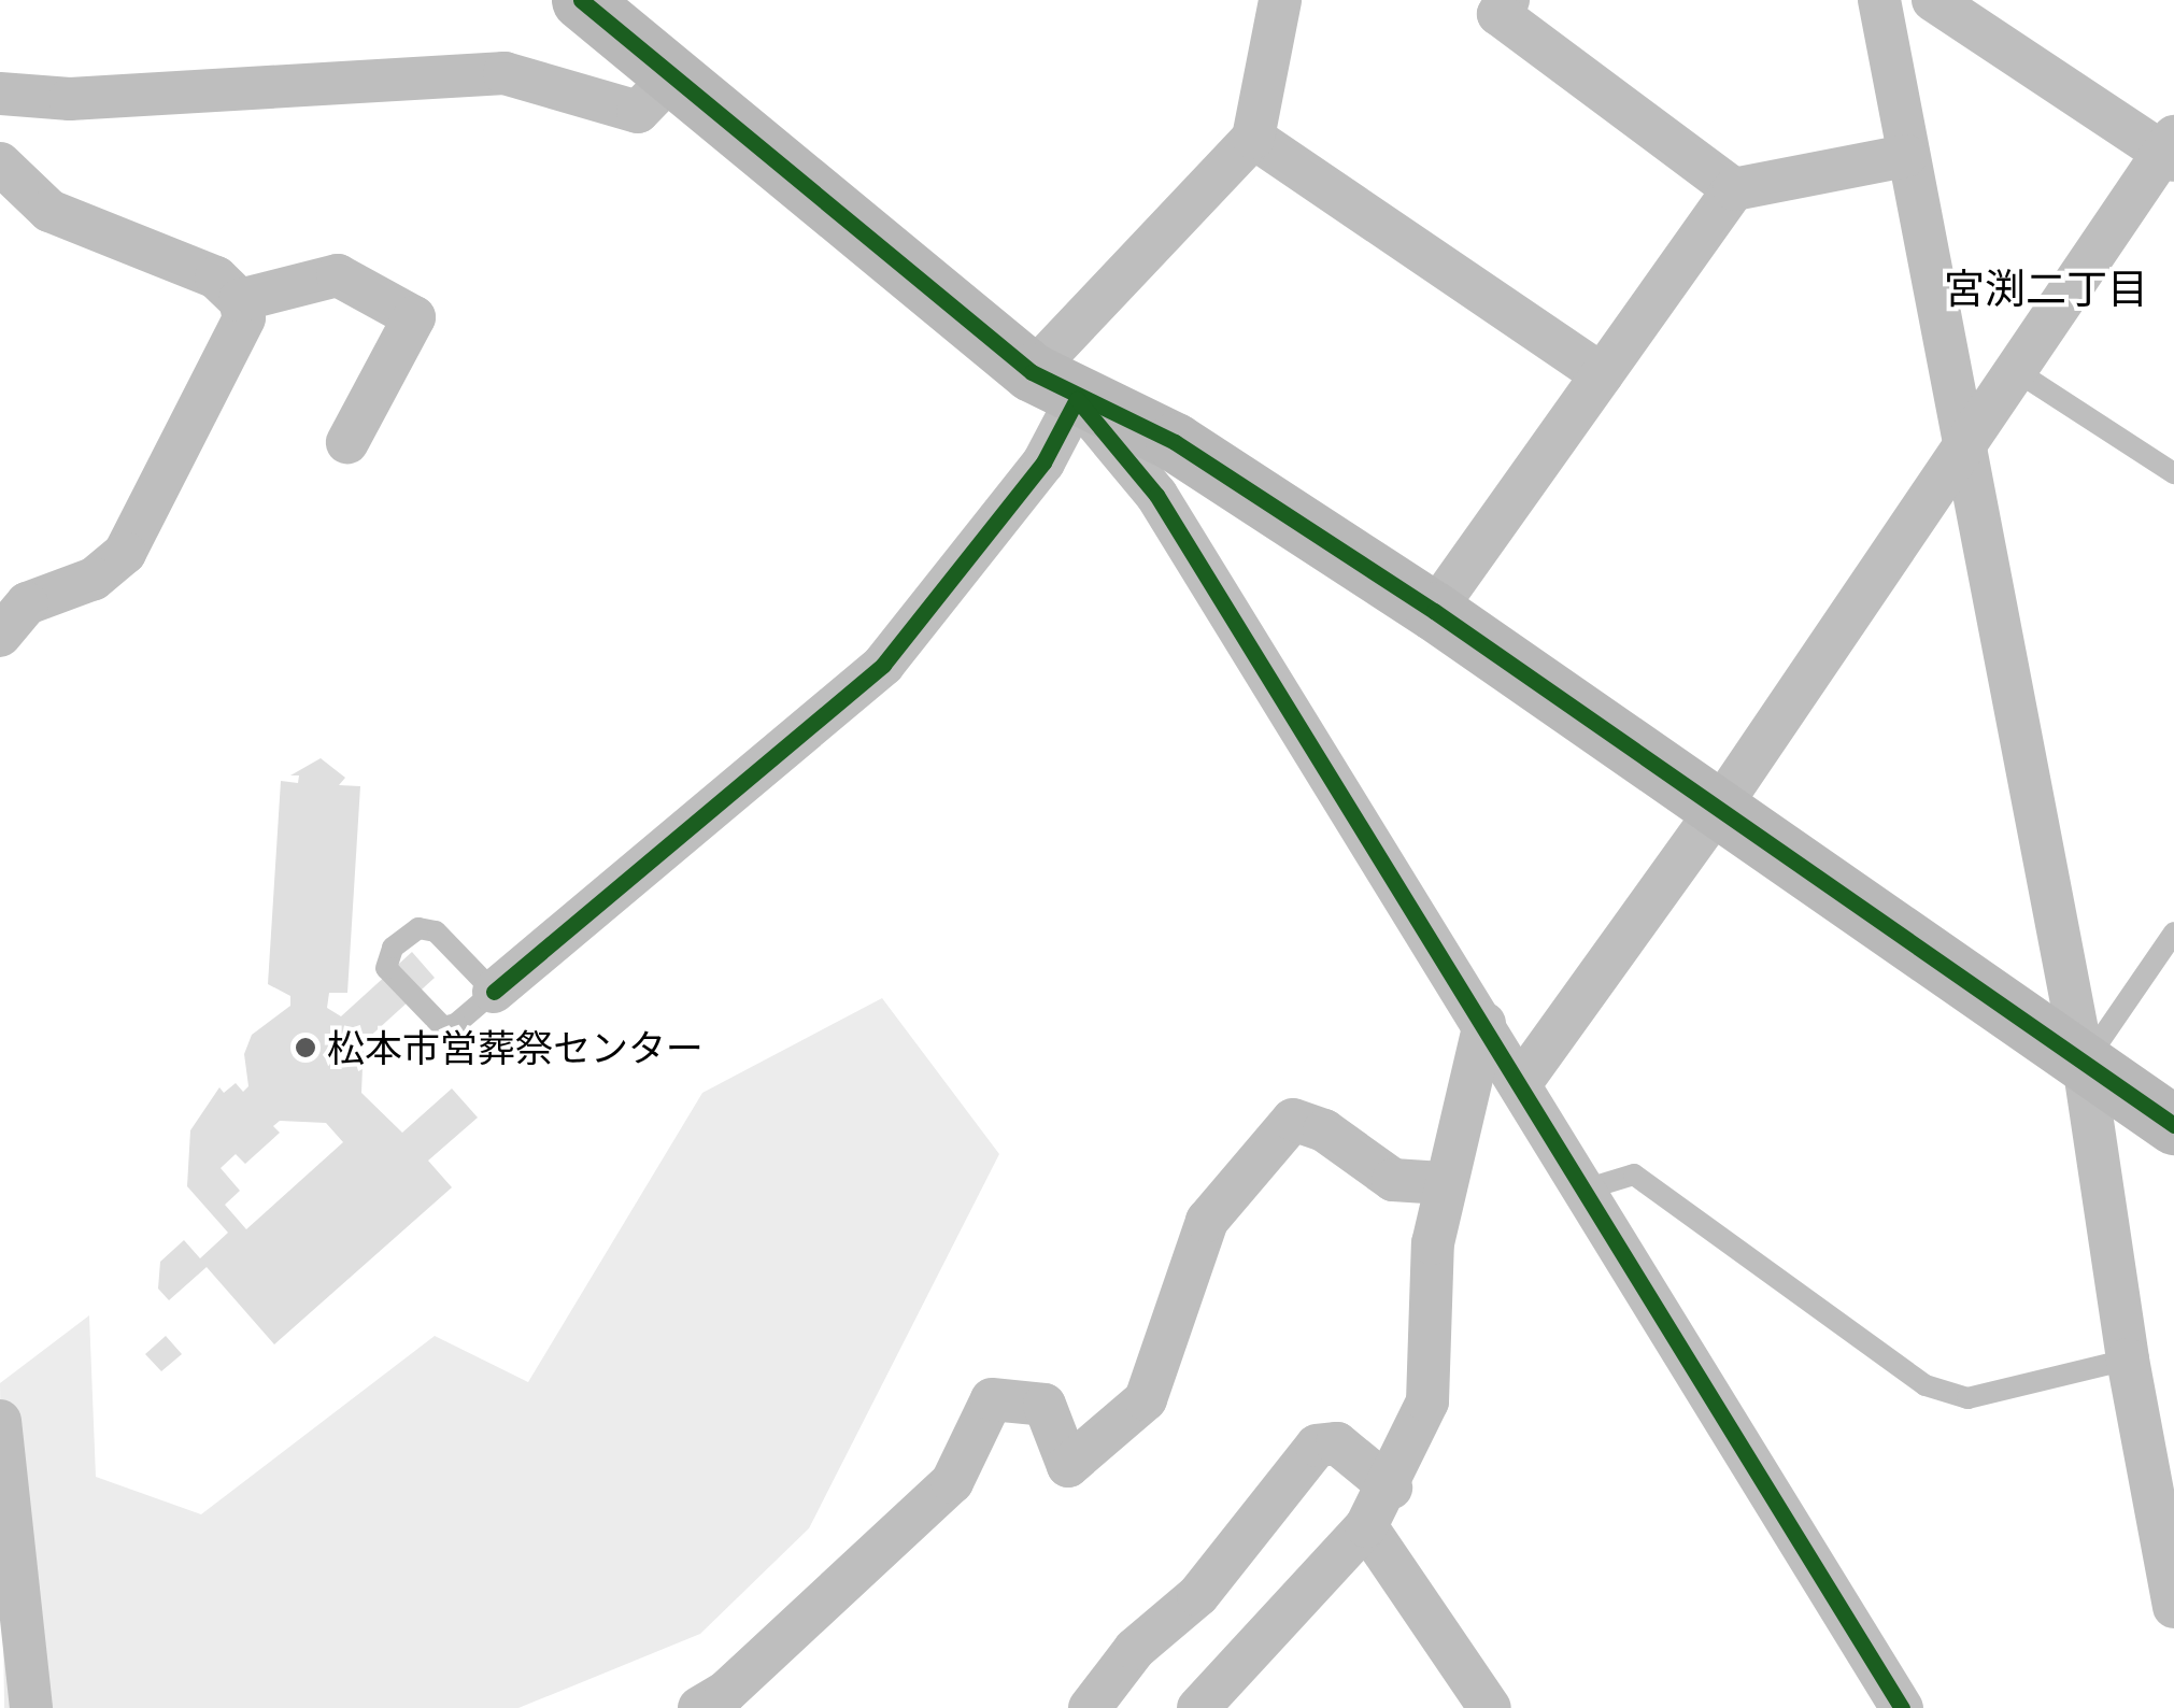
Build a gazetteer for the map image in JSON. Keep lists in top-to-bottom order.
{
  "districts": ["宮渕二丁目"],
  "places": ["松本市営葬祭センター"]
}
